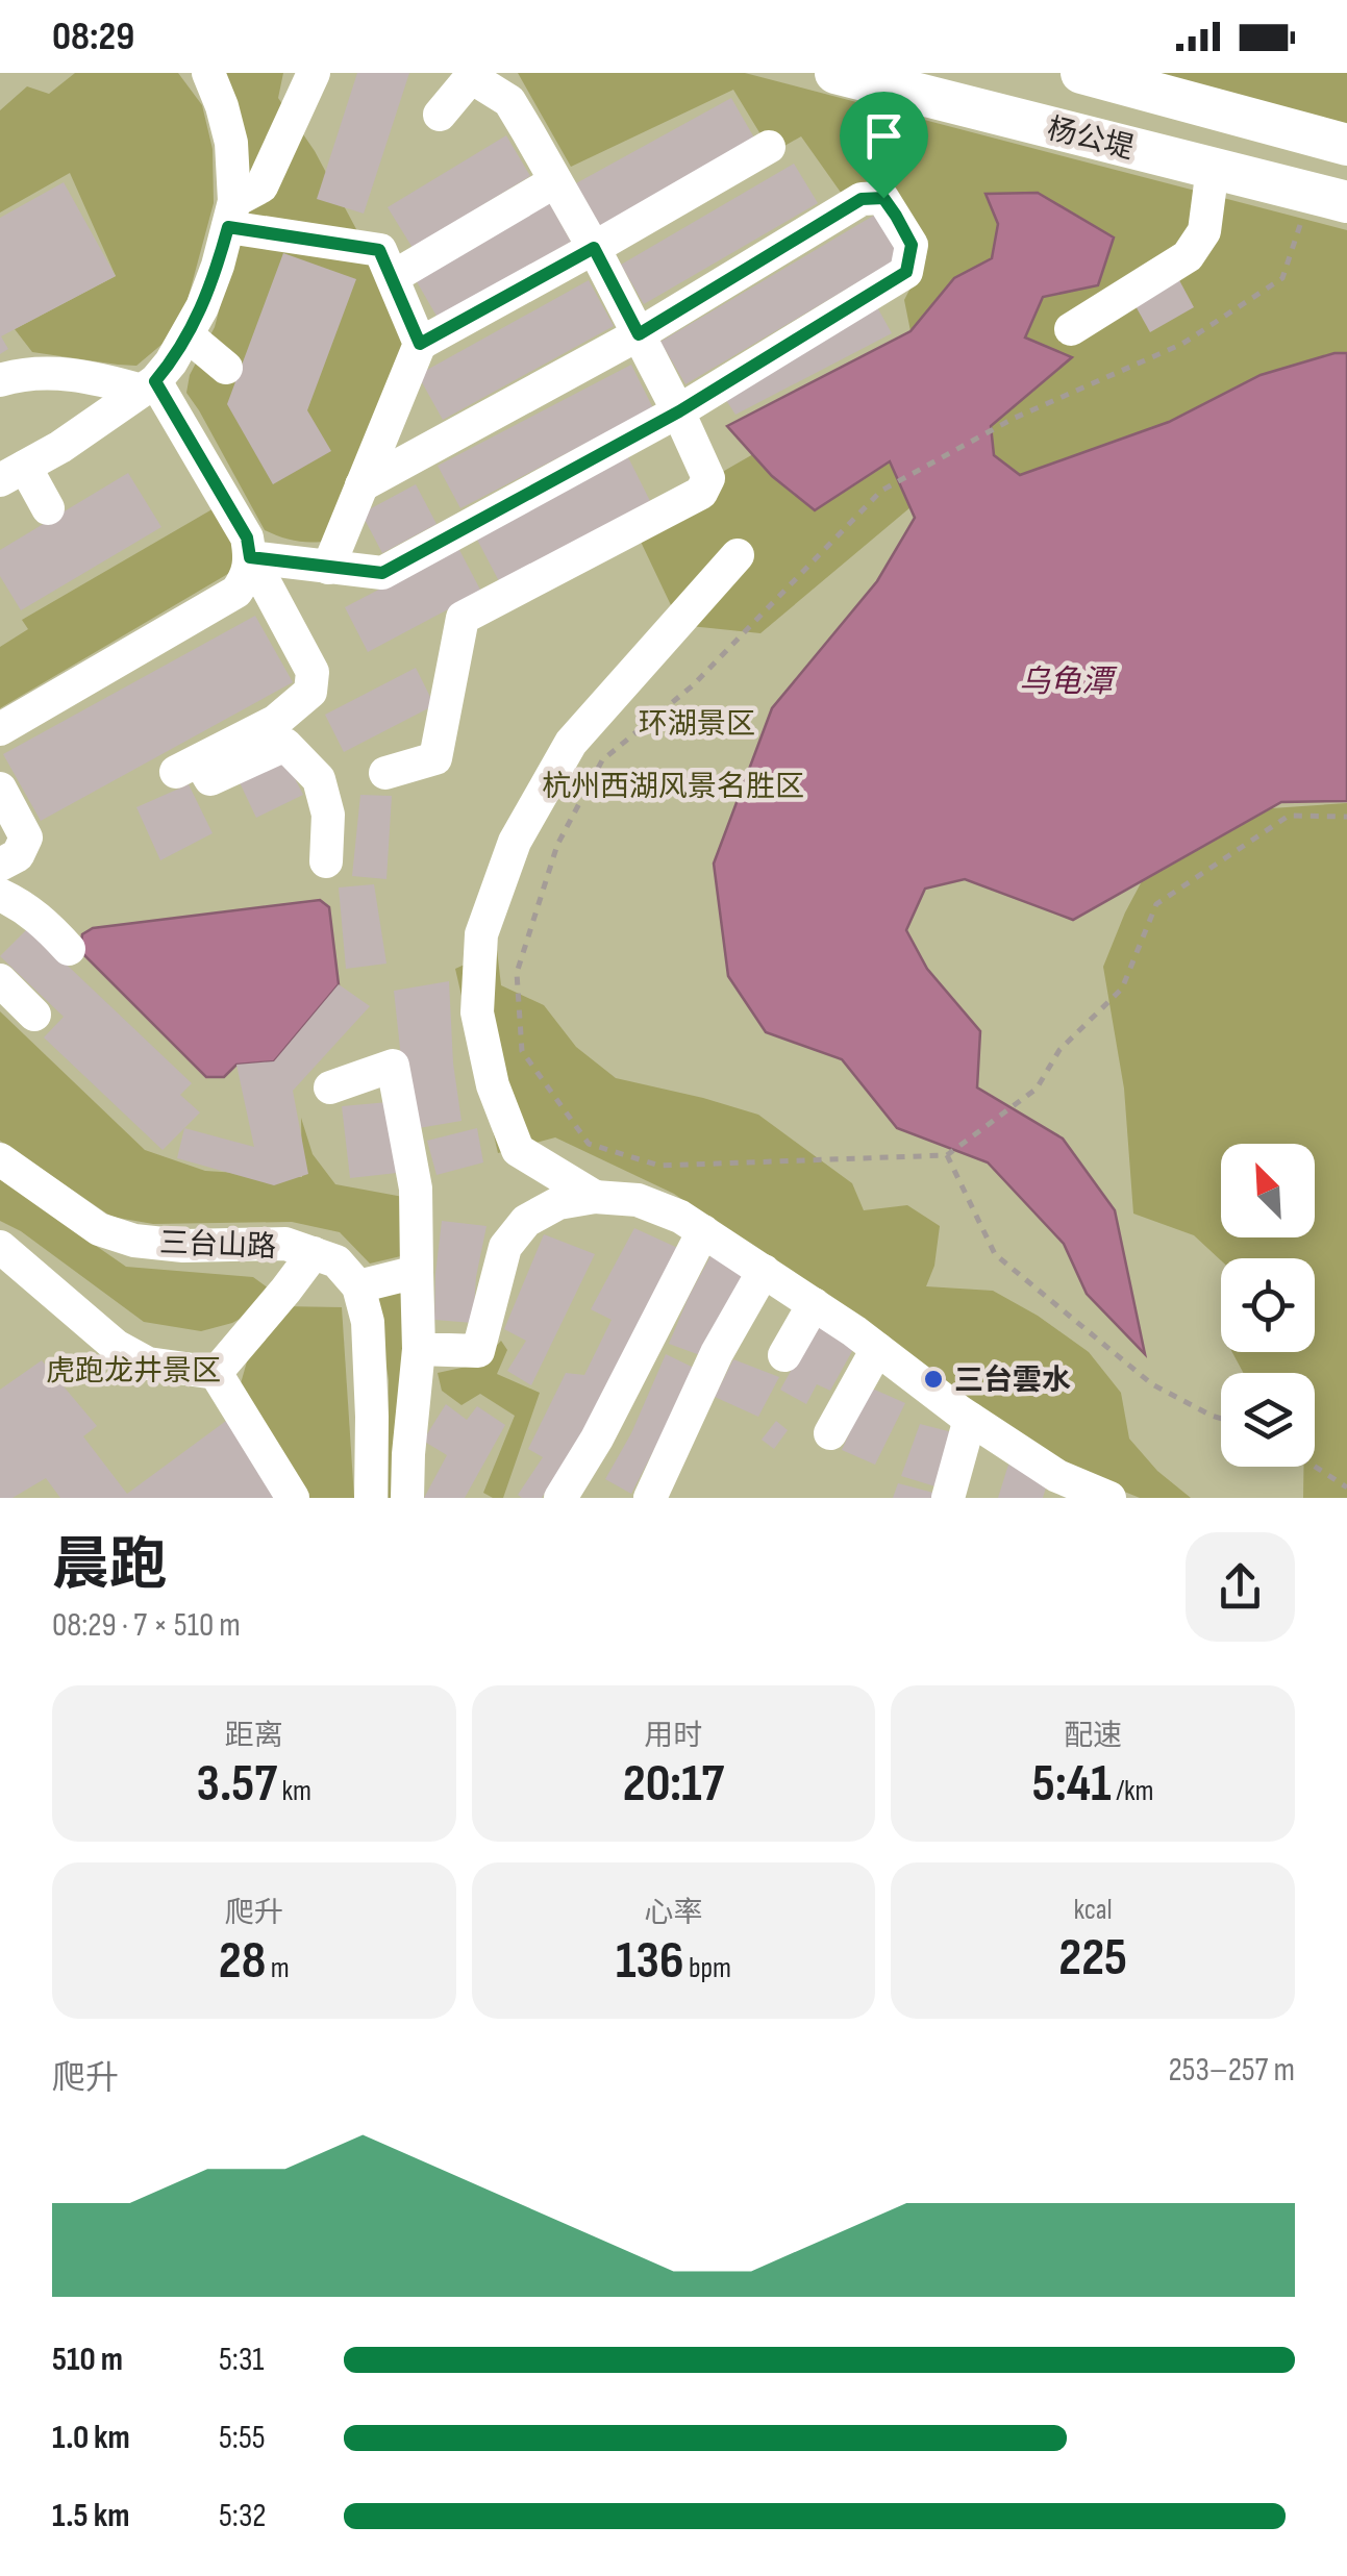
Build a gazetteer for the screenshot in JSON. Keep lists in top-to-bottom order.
{
  "streets": {
    "main road": ["杨公堤"],
    "street": ["三台山路"]
  },
  "water": ["乌龟潭"],
  "parks": ["环湖景区", "杭州西湖风景名胜区", "虎跑龙井景区"],
  "places": ["三台雲水"],
  "north": "top left",
  "page": {
    "status": "08:29",
    "heading": ["晨跑", "08:29 · 7 × 510 m"],
    "stats": [
      ["距离", "3.57 km"],
      ["用时", "20:17"],
      ["配速", "5:41 /km"],
      ["爬升", "28 m"],
      ["心率", "136 bpm"],
      ["kcal", "225"]
    ],
    "chart": ["爬升", "253–257 m"],
    "list": [
      {
        "name": "510 m",
        "note": "5:31"
      },
      {
        "name": "1.0 km",
        "note": "5:55"
      },
      {
        "name": "1.5 km",
        "note": "5:32"
      }
    ]
  }
}
